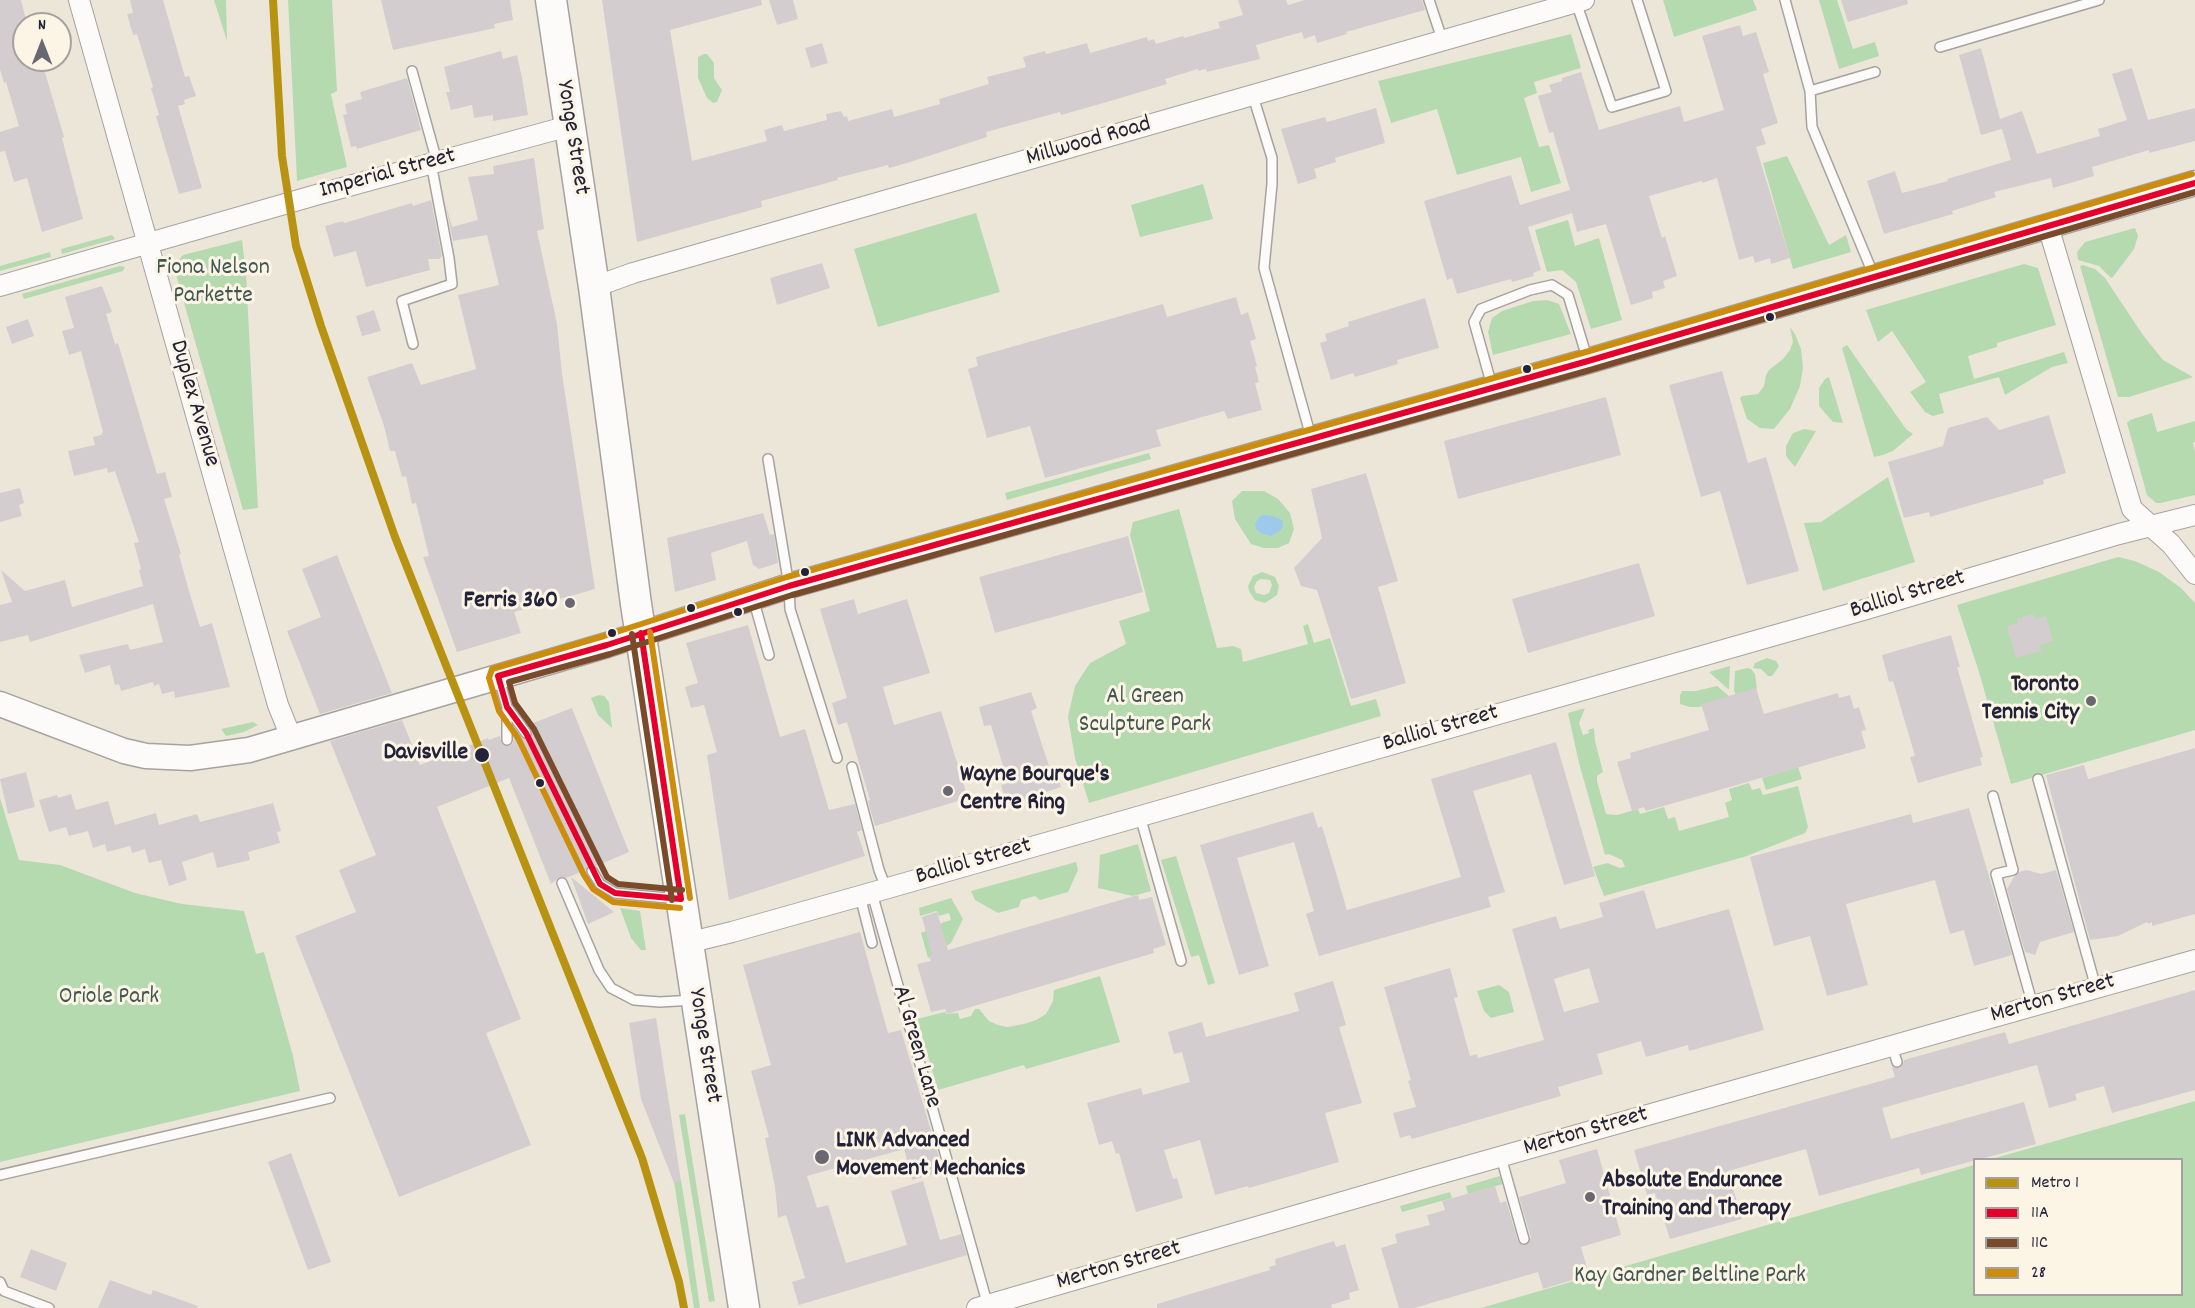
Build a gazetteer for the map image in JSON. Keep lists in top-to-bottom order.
{
  "streets": {
    "main road": ["Yonge Street"],
    "street": [
      "Millwood Road",
      "Imperial Street",
      "Duplex Avenue",
      "Balliol Street",
      "Merton Street"
    ],
    "lane": ["Al Green Lane"]
  },
  "crossings": [
    ["Yonge Street", "Millwood Road"],
    ["Yonge Street", "Imperial Street"],
    ["Yonge Street", "Balliol Street"],
    ["Imperial Street", "Duplex Avenue"],
    ["Balliol Street", "Al Green Lane"],
    ["Merton Street", "Al Green Lane"]
  ],
  "parks": [
    "Fiona Nelson Parkette",
    "Al Green Sculpture Park",
    "Oriole Park",
    "Kay Gardner Beltline Park"
  ],
  "places": [
    "Ferris 360",
    "Toronto Tennis City",
    "Davisville",
    "Wayne Bourque's Centre Ring",
    "LINK Advanced Movement Mechanics",
    "Absolute Endurance Training and Therapy"
  ],
  "lines": [
    "metro line 1",
    "transit line 28",
    "transit line 11A",
    "transit line 11C"
  ],
  "legend": [
    "Metro 1",
    "11A",
    "11C",
    "28"
  ],
  "north": "top"
}
